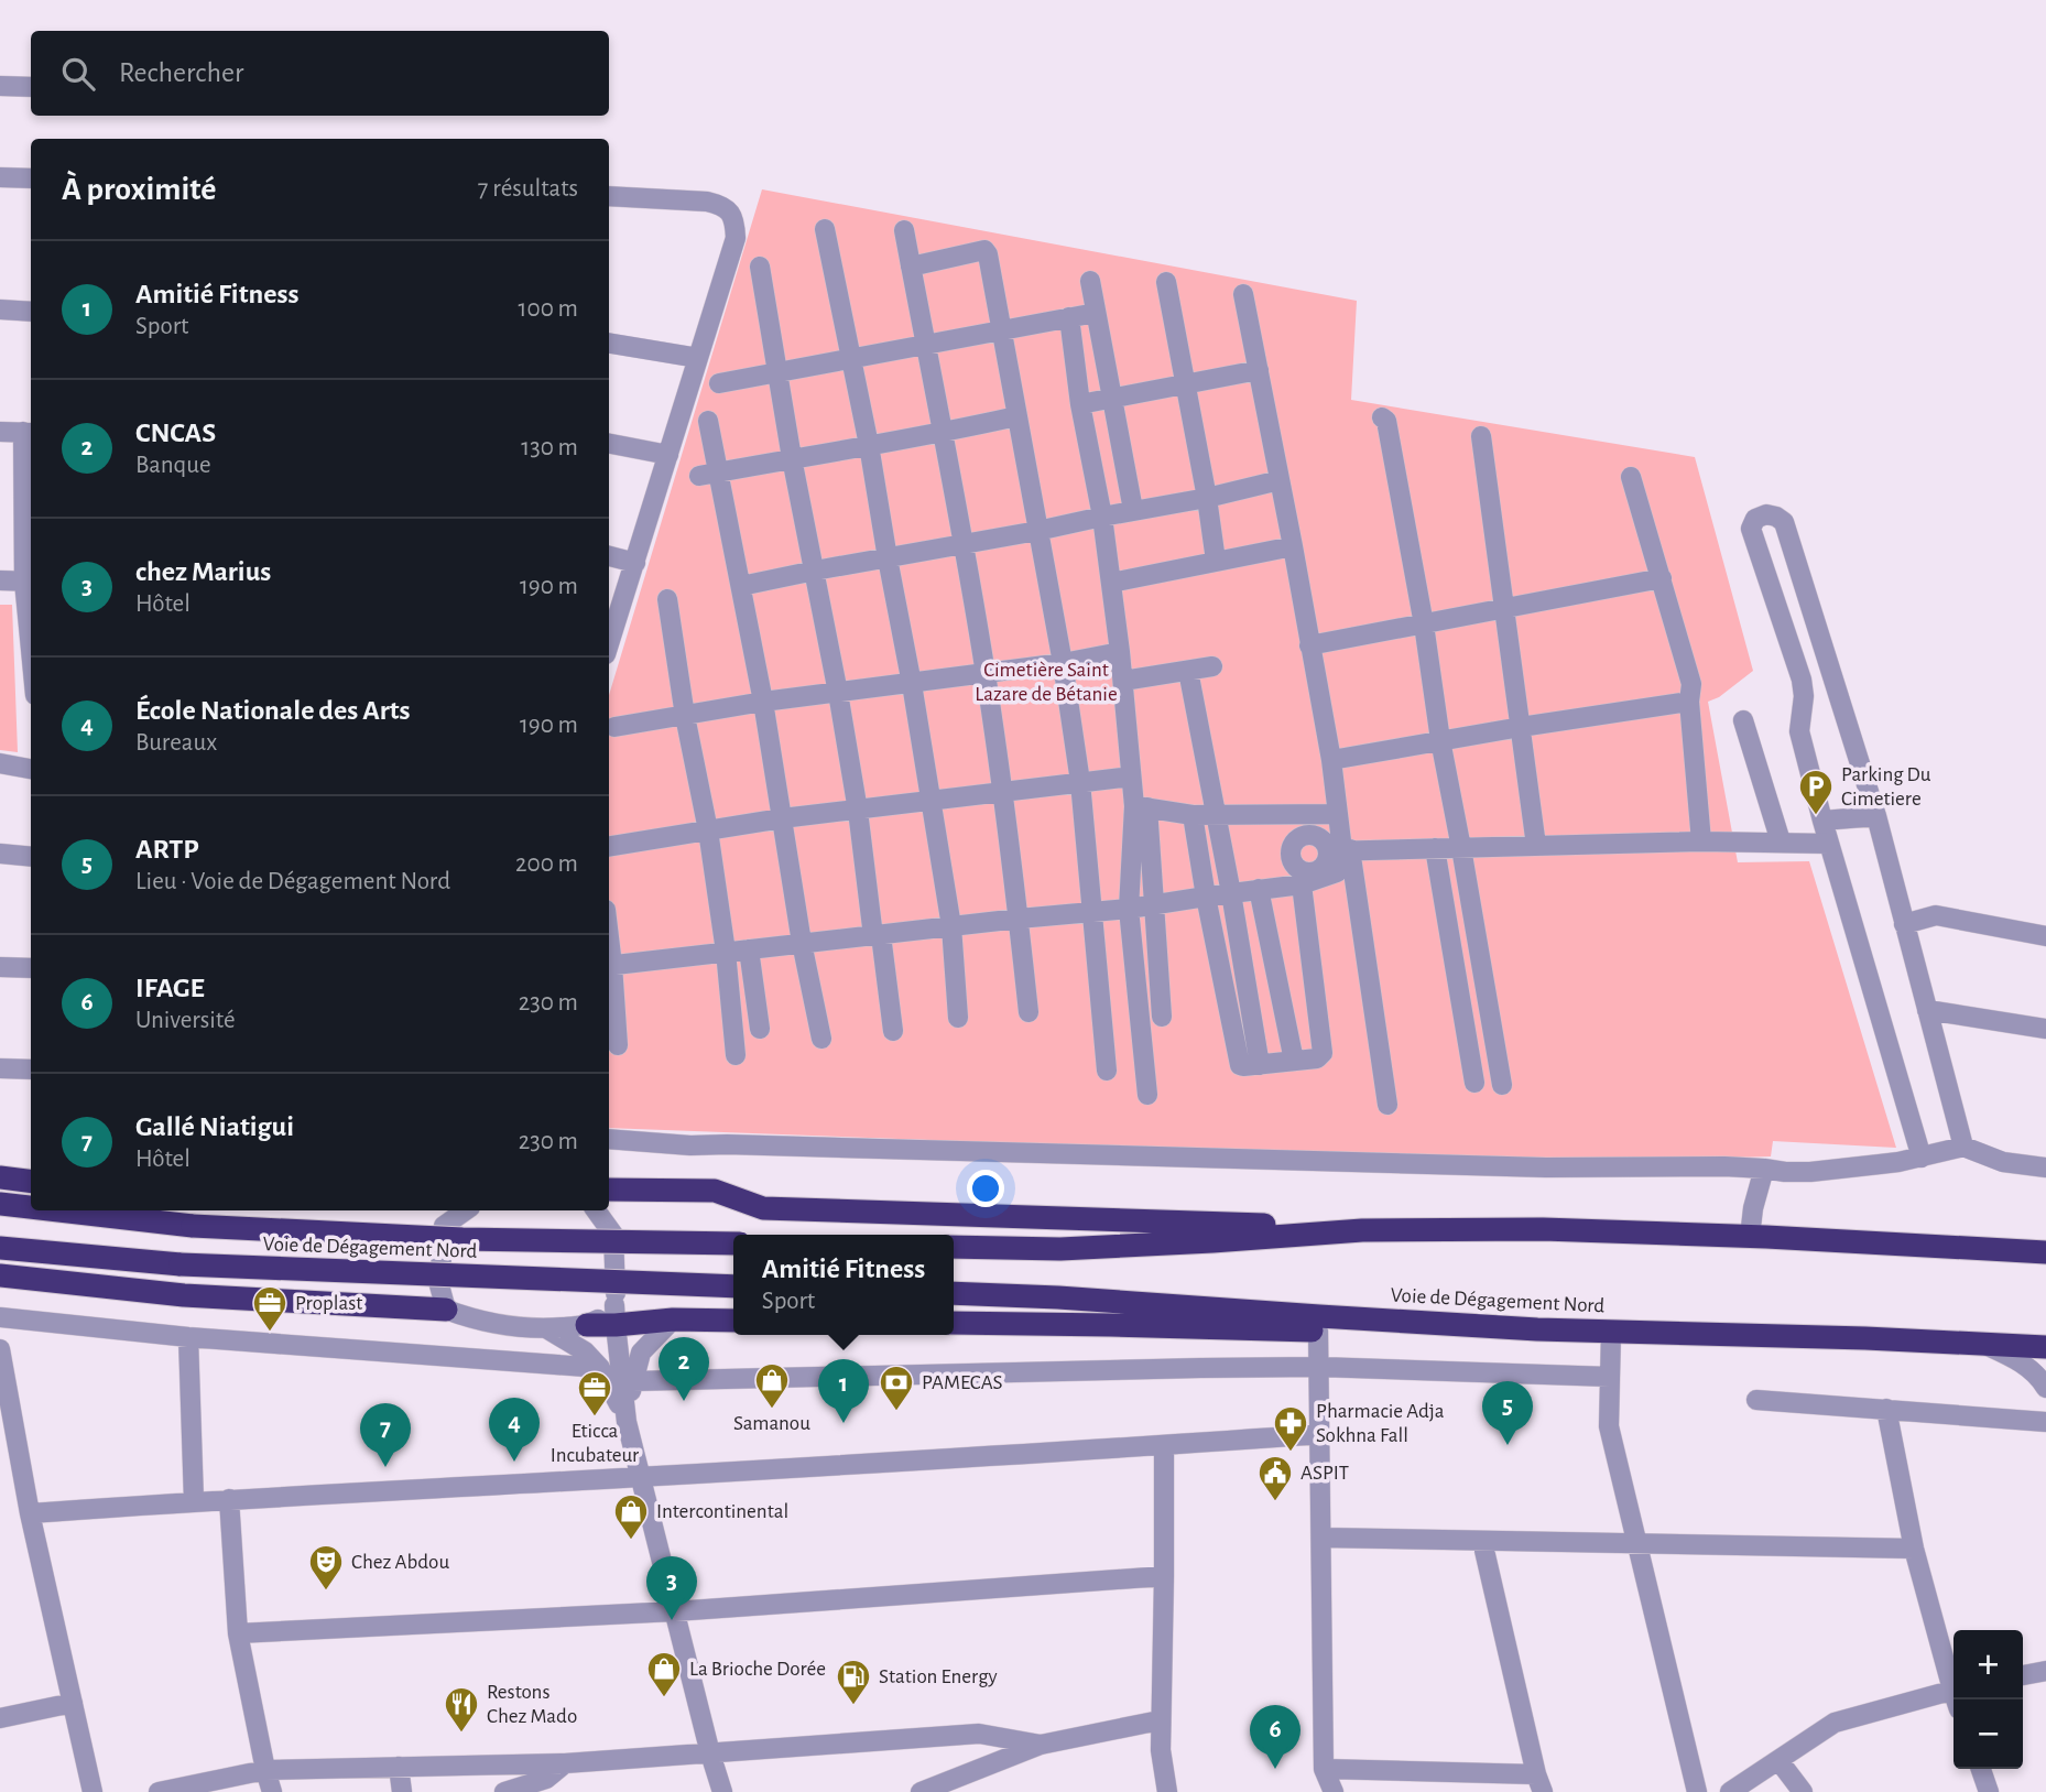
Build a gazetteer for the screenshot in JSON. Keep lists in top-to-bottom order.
{
  "streets": {
    "highway": ["Voie de Dégagement Nord"]
  },
  "parks": ["Cimetière Saint Lazare de Bétanie"],
  "places": {
    "parking": ["Parking Du Cimetiere"],
    "office": ["Proplast", "Eticca Incubateur"],
    "shop": ["Samanou", "Intercontinental", "La Brioche Dorée"],
    "bank": ["PAMECAS"],
    "pharmacy": ["Pharmacie Adja Sokhna Fall"],
    "public building": ["ASPIT"],
    "theatre": ["Chez Abdou"],
    "fuel station": ["Station Energy"],
    "restaurant": ["Restons Chez Mado"]
  },
  "page": {
    "search": "Rechercher",
    "heading": ["À proximité", "7 résultats"],
    "list": [
      {
        "mark": "1",
        "name": "Amitié Fitness",
        "note": "Sport",
        "value": "100 m"
      },
      {
        "mark": "2",
        "name": "CNCAS",
        "note": "Banque",
        "value": "130 m"
      },
      {
        "mark": "3",
        "name": "chez Marius",
        "note": "Hôtel",
        "value": "190 m"
      },
      {
        "mark": "4",
        "name": "École Nationale des Arts",
        "note": "Bureaux",
        "value": "190 m"
      },
      {
        "mark": "5",
        "name": "ARTP",
        "note": "Lieu · Voie de Dégagement Nord",
        "value": "200 m"
      },
      {
        "mark": "6",
        "name": "IFAGE",
        "note": "Université",
        "value": "230 m"
      },
      {
        "mark": "7",
        "name": "Gallé Niatigui",
        "note": "Hôtel",
        "value": "230 m"
      }
    ],
    "popup": ["Amitié Fitness", "Sport"],
    "pins": [
      "2",
      "1",
      "5",
      "4",
      "7",
      "3",
      "6"
    ],
    "map_buttons": ["+", "−"]
  }
}
